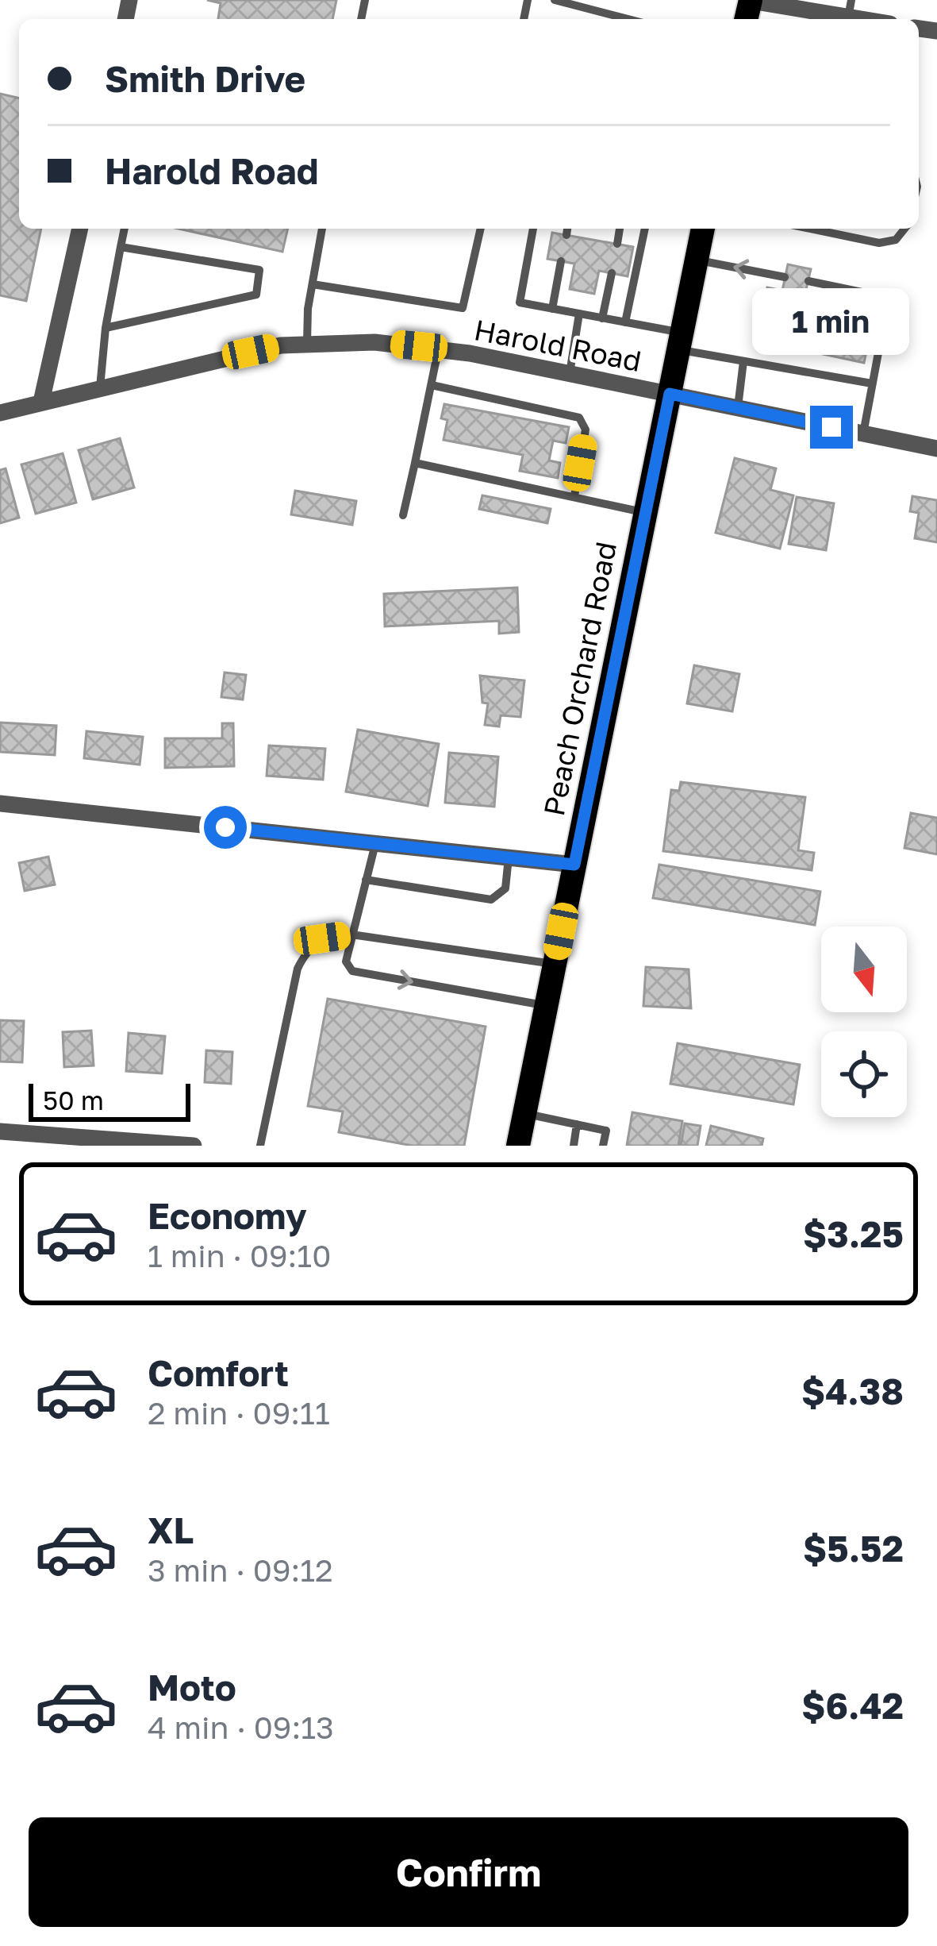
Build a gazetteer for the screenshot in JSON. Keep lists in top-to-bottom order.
{
  "streets": {
    "main road": ["Peach Orchard Road"],
    "street": ["Harold Road"]
  },
  "crossings": [
    ["Harold Road", "Peach Orchard Road"]
  ],
  "scale_bar": "50 m",
  "north": "bottom",
  "page": {
    "banner": ["Smith Drive", "Harold Road"],
    "bubble": "1 min",
    "scale": "50 m",
    "list": [
      {
        "name": "Economy",
        "note": "1 min · 09:10",
        "value": "$3.25"
      },
      {
        "name": "Comfort",
        "note": "2 min · 09:11",
        "value": "$4.38"
      },
      {
        "name": "XL",
        "note": "3 min · 09:12",
        "value": "$5.52"
      },
      {
        "name": "Moto",
        "note": "4 min · 09:13",
        "value": "$6.42"
      }
    ],
    "buttons": "Confirm"
  }
}
